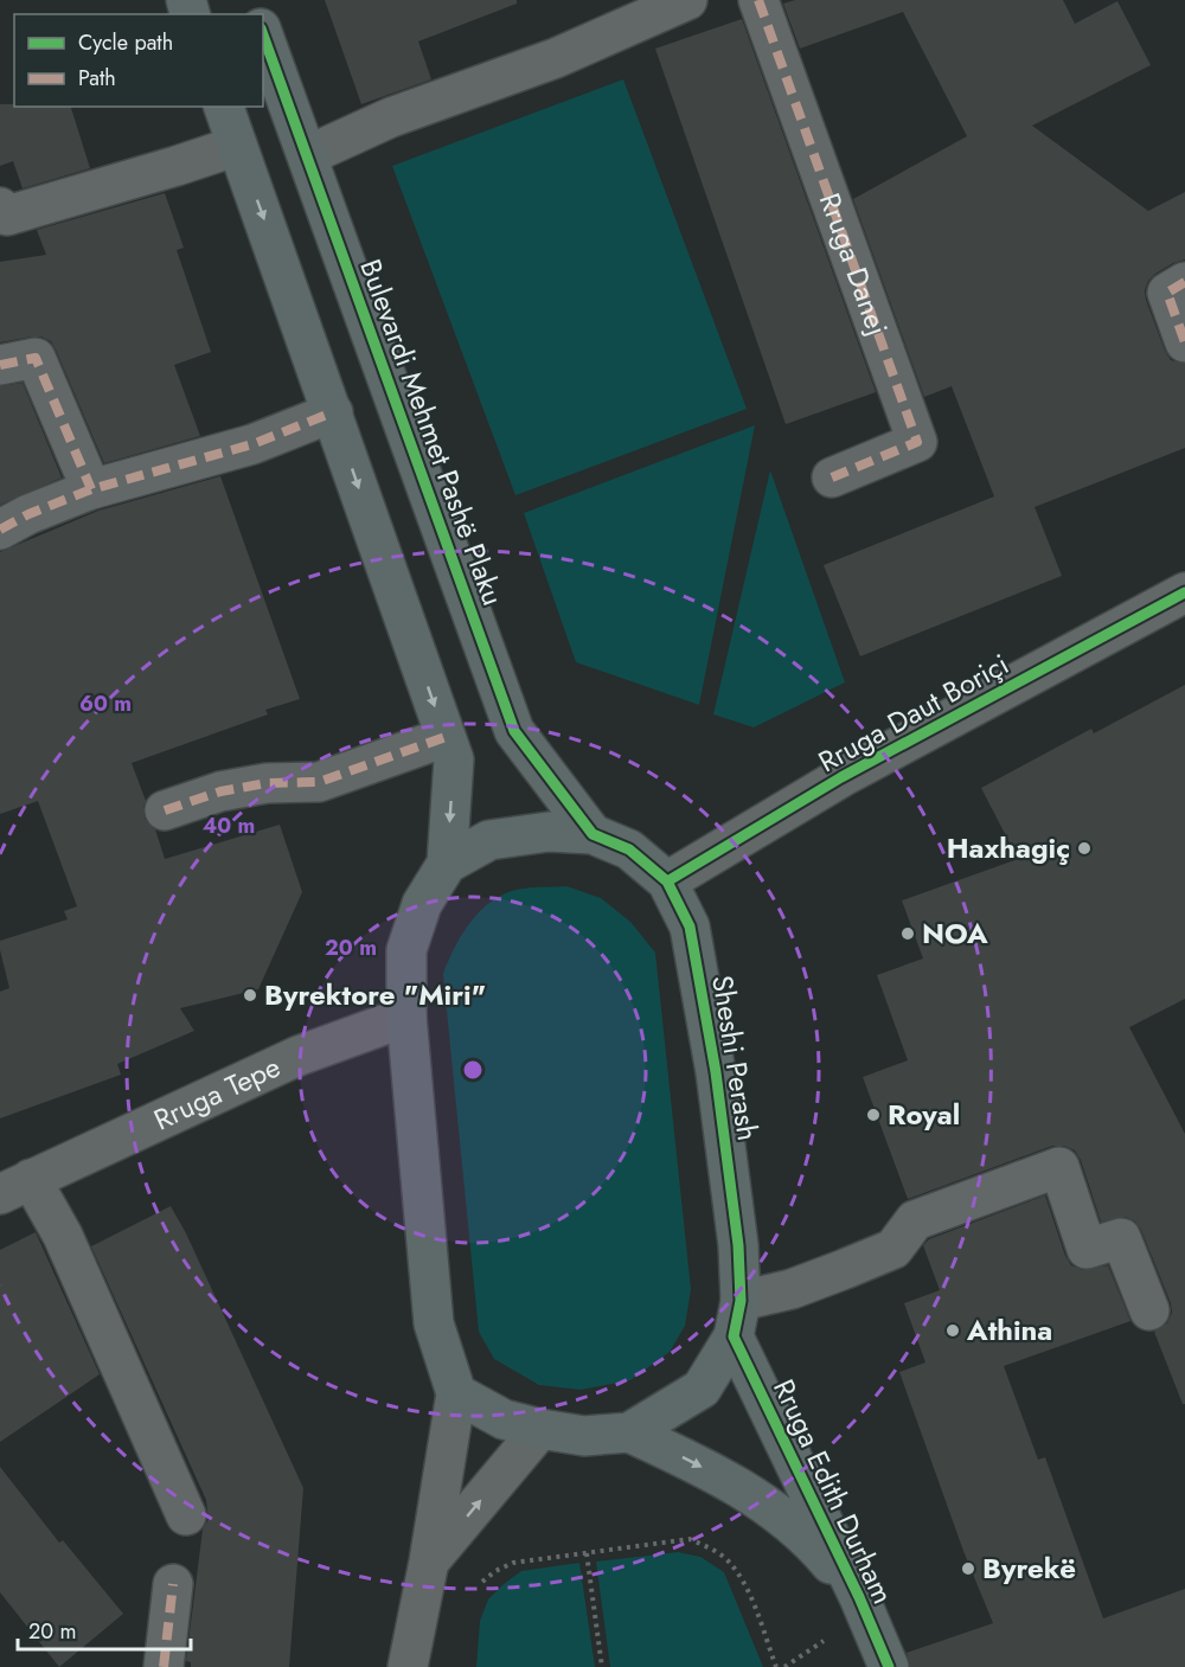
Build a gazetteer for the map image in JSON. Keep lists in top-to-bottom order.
{
  "streets": {
    "main road": ["Bulevardi Mehmet Pashë Plaku", "Sheshi Perash", "Rruga Edith Durham"],
    "street": ["Rruga Danej", "Rruga Daut Boriçi", "Rruga Tepe"]
  },
  "crossings": [
    ["Bulevardi Mehmet Pashë Plaku", "Sheshi Perash"],
    ["Rruga Daut Boriçi", "Sheshi Perash"],
    ["Sheshi Perash", "Rruga Tepe"],
    ["Sheshi Perash", "Rruga Edith Durham"]
  ],
  "places": [
    "Haxhagiç",
    "NOA",
    "Byrektore \"Miri\"",
    "Royal",
    "Athina",
    "Byrekë"
  ],
  "legend": ["Cycle path", "Path"],
  "scale_bar": "20 m",
  "rings": ["60 m", "40 m", "20 m"]
}
